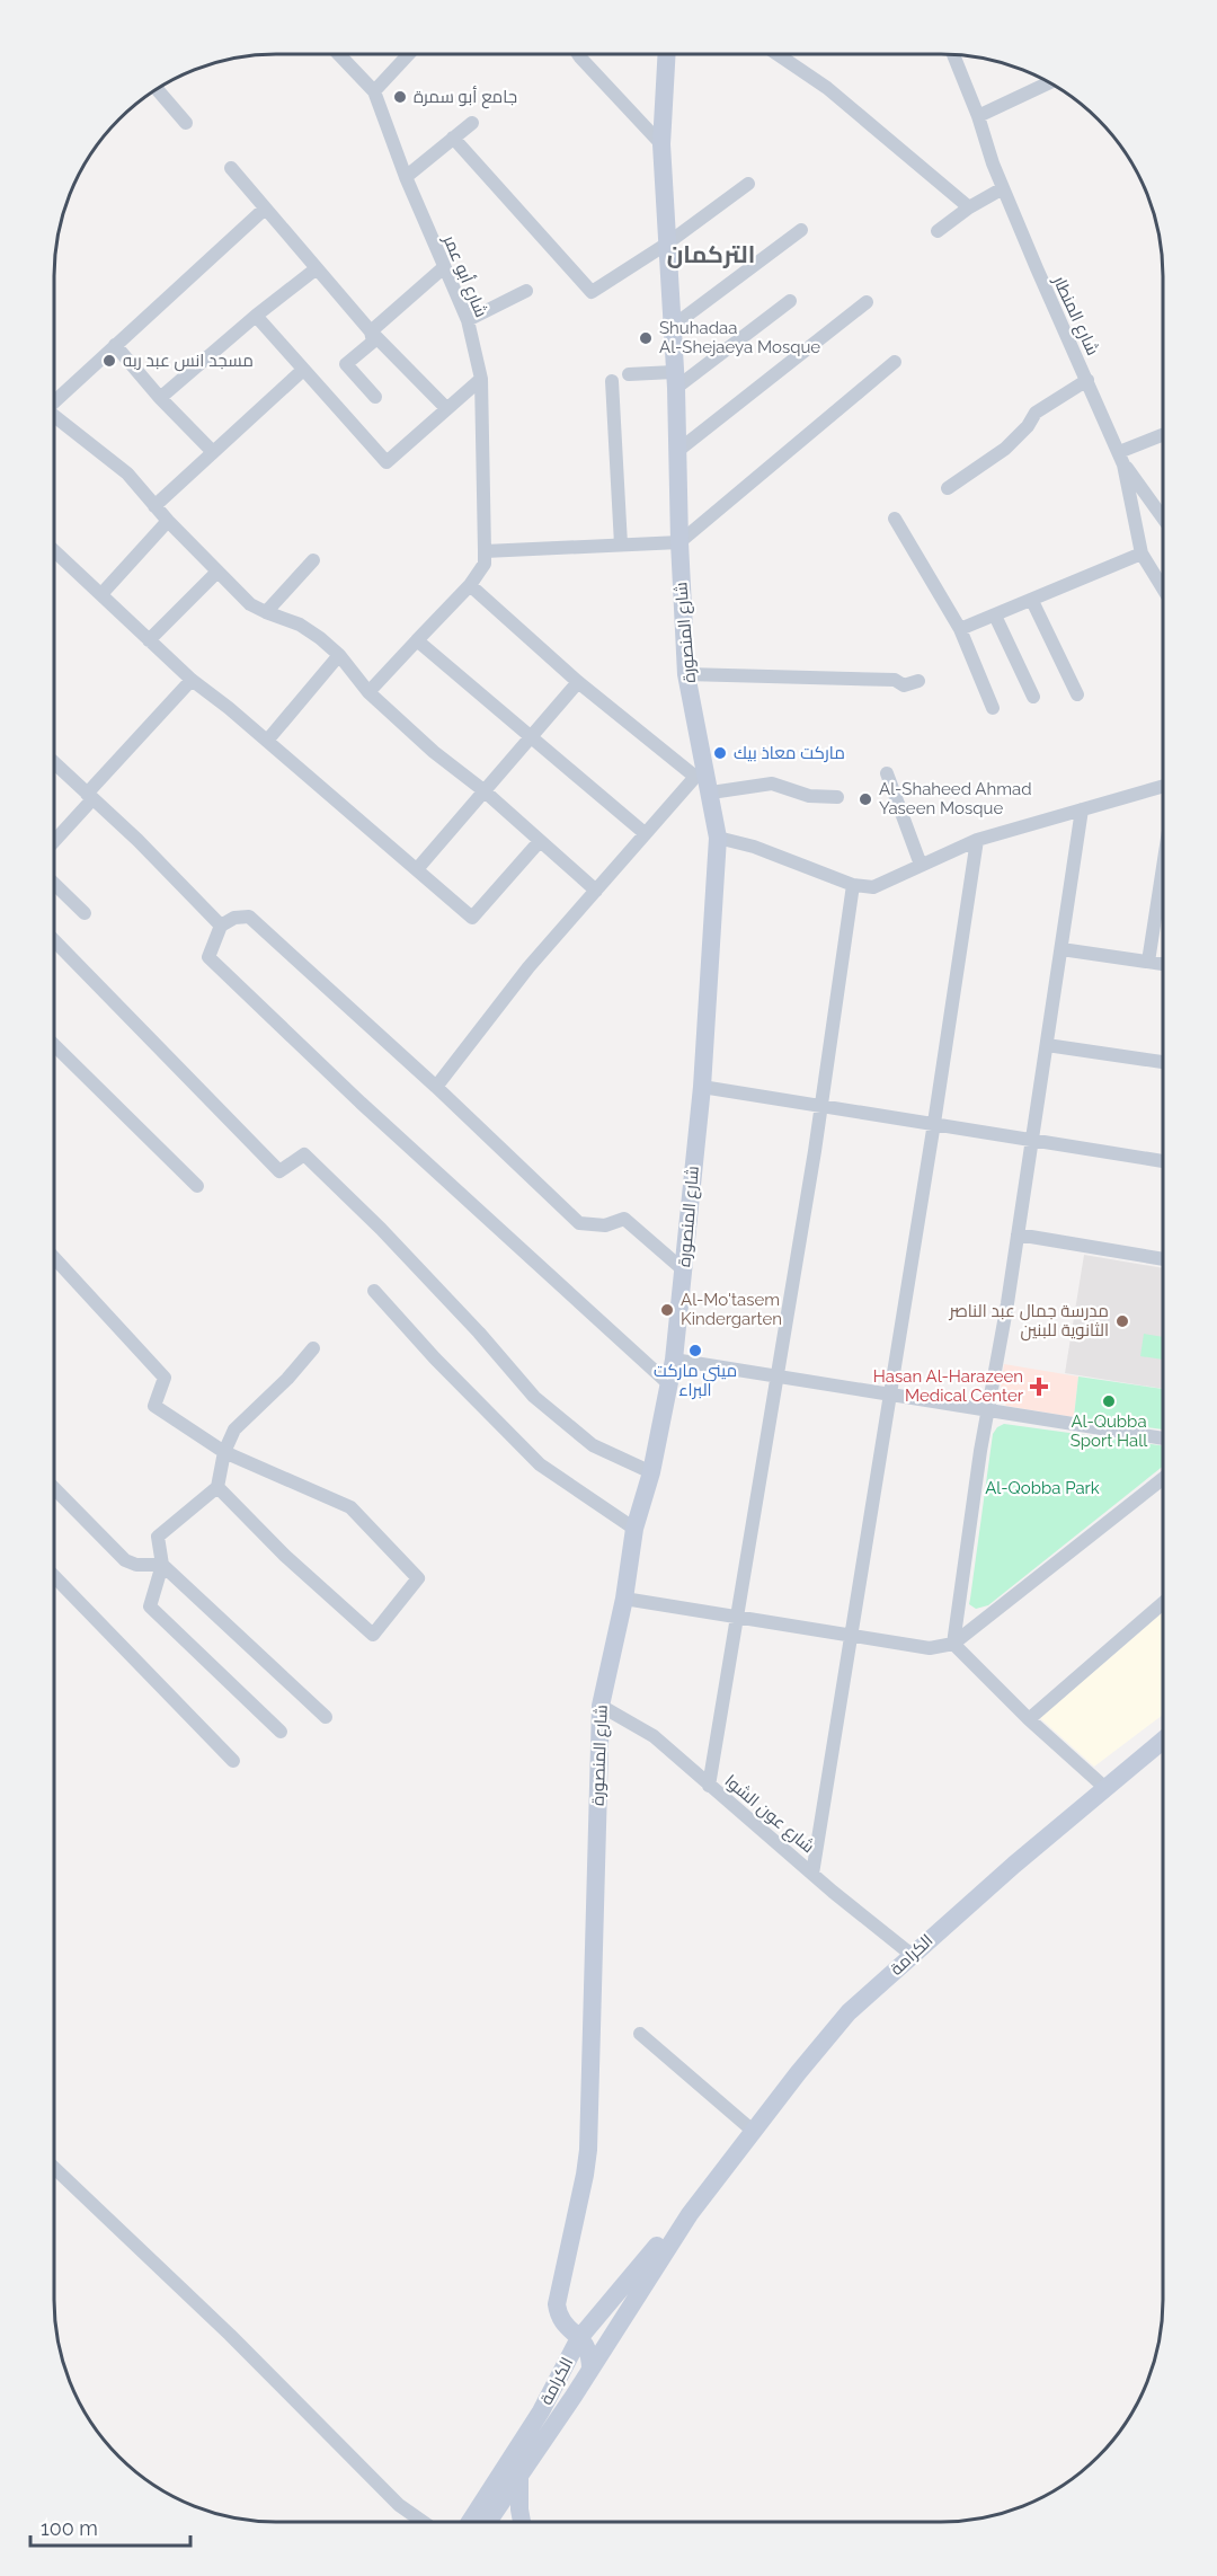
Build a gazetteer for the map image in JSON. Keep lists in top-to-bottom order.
{
  "streets": {
    "main road": ["شارع المنصورة", "الكرامة"],
    "street": ["شارع أبو عمر", "شارع المنطار", "شارع عون الشوا"]
  },
  "crossings": [
    ["شارع المنصورة", "شارع عون الشوا"],
    ["شارع المنصورة", "الكرامة"],
    ["شارع عون الشوا", "الكرامة"]
  ],
  "districts": ["التركمان"],
  "parks": ["Al-Qobba Park"],
  "places": {
    "other": [
      "جامع أبو سمرة",
      "Shuhadaa Al-Shejaeya Mosque",
      "مسجد انس عبد ربه",
      "ماركت معاذ بيك",
      "Al-Shaheed Ahmad Yaseen Mosque",
      "Al-Mo'tasem Kindergarten",
      "مدرسة جمال عبد الناصر الثانوية للبنين",
      "ميني ماركت البراء",
      "Al-Qubba Sport Hall"
    ],
    "health": ["Hasan Al-Harazeen Medical Center"]
  },
  "scale_bar": "100 m"
}
